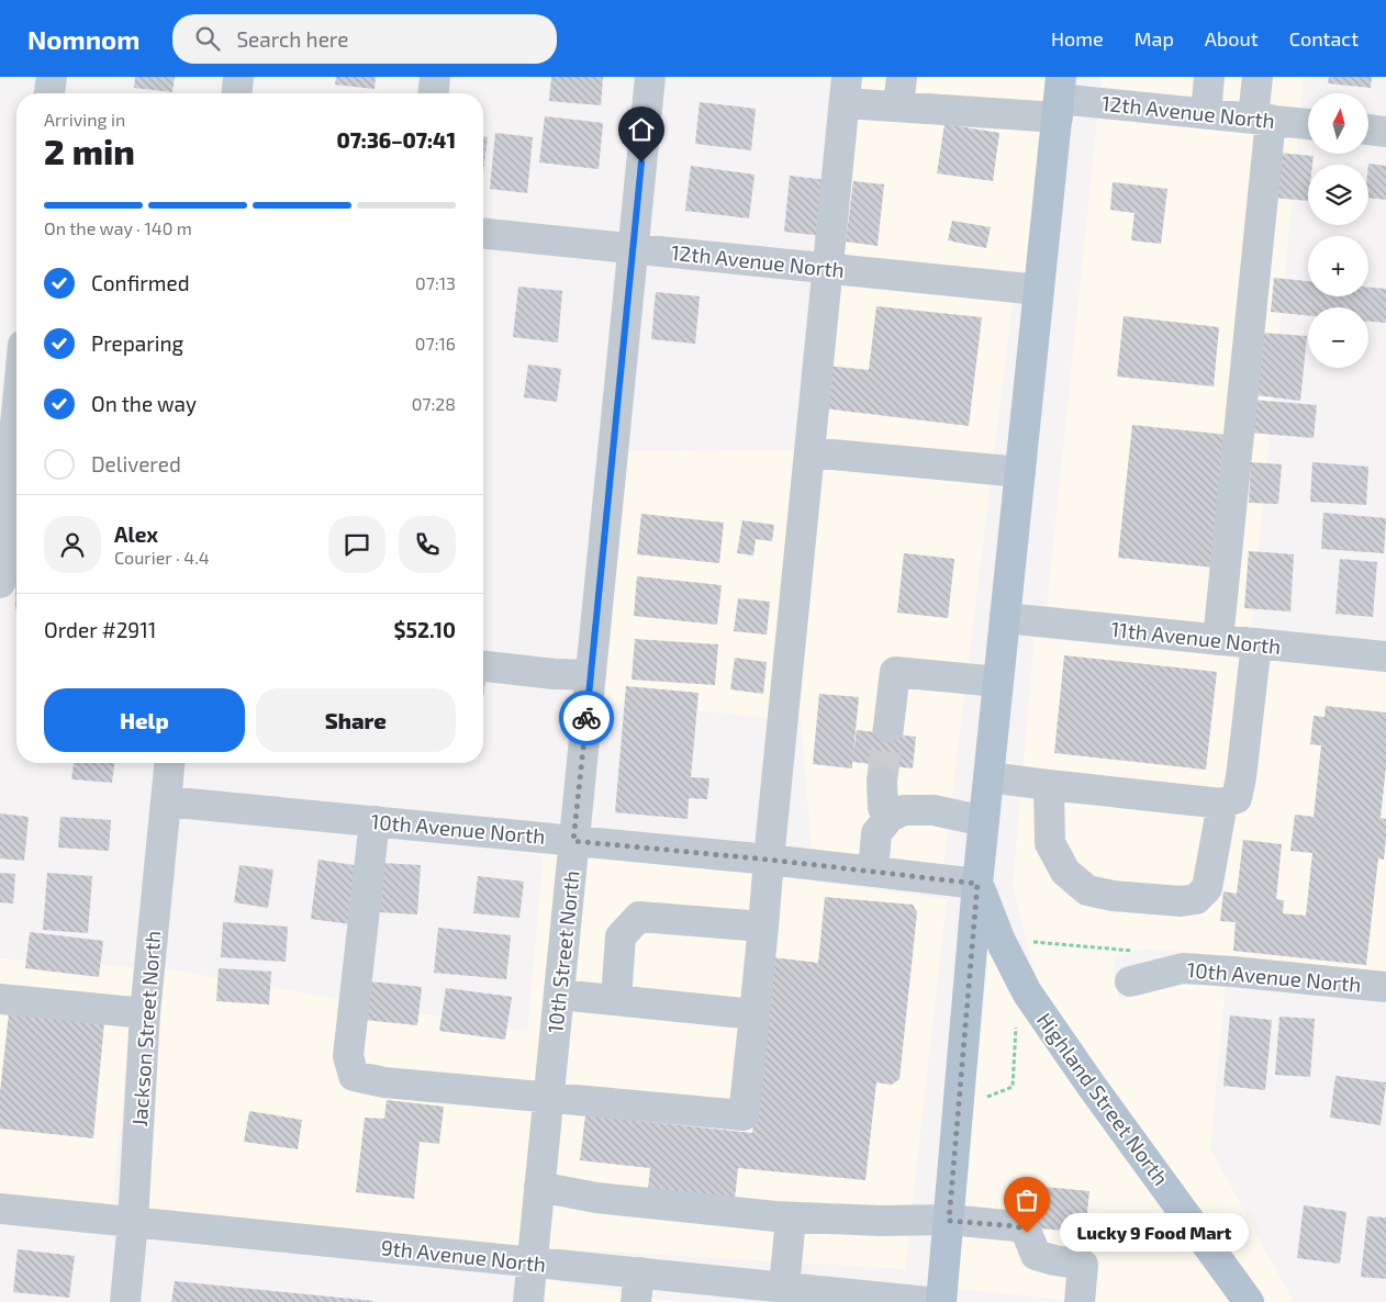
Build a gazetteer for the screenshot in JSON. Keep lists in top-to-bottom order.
{
  "streets": {
    "main road": ["Highland Street North"],
    "street": [
      "12th Avenue North",
      "11th Avenue North",
      "10th Avenue North",
      "10th Street North",
      "Jackson Street North",
      "9th Avenue North"
    ]
  },
  "crossings": [
    ["12th Avenue North", "10th Street North"],
    ["10th Avenue North", "10th Street North"],
    ["10th Avenue North", "Jackson Street North"],
    ["10th Avenue North", "Highland Street North"],
    ["10th Street North", "9th Avenue North"],
    ["Jackson Street North", "9th Avenue North"]
  ],
  "places": ["Lucky 9 Food Mart"],
  "north": "top",
  "page": {
    "header": "Nomnom",
    "search": "Search here",
    "nav": [
      "Home",
      "Map",
      "About",
      "Contact"
    ],
    "map_buttons": ["+", "−"],
    "heading": ["2 min", "Arriving in", "07:36–07:41"],
    "panel": [
      "Alex",
      "Courier · 4.4",
      "Order #2911",
      "$52.10"
    ],
    "bar": "On the way · 140 m",
    "list": [
      ["Confirmed", "07:13"],
      ["Preparing", "07:16"],
      ["On the way", "07:28"],
      "Delivered"
    ],
    "buttons": ["Help", "Share"],
    "bubble": "Lucky 9 Food Mart"
  }
}
